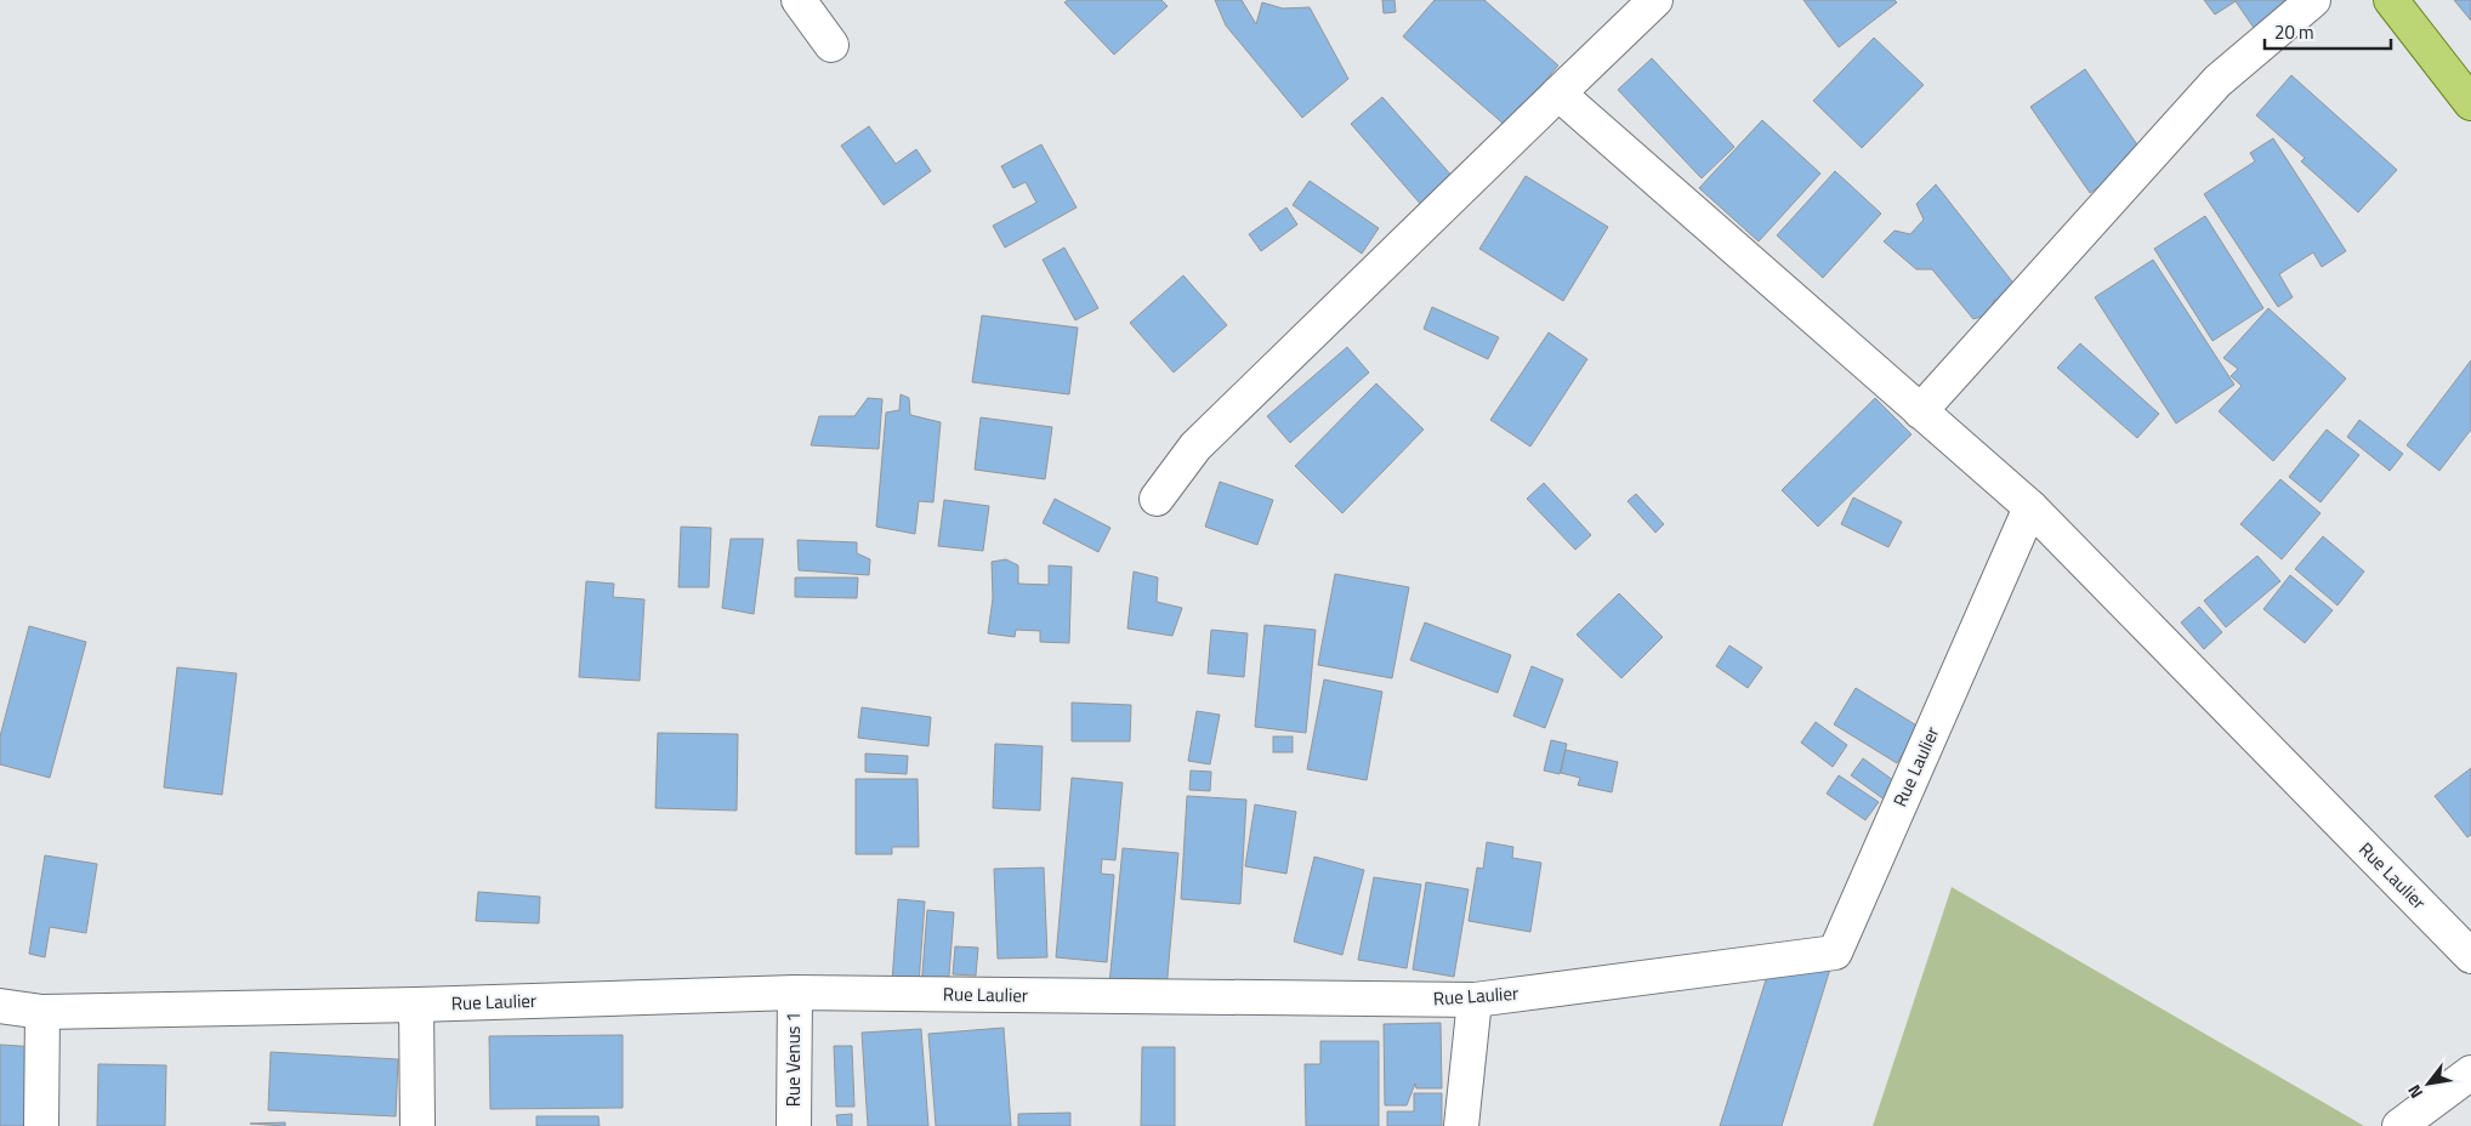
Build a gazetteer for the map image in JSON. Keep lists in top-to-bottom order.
{
  "streets": {
    "street": ["Rue Laulier", "Rue Venus 1"]
  },
  "crossings": [
    ["Rue Laulier", "Rue Venus 1"]
  ],
  "scale_bar": "20 m",
  "north": "bottom left"
}
